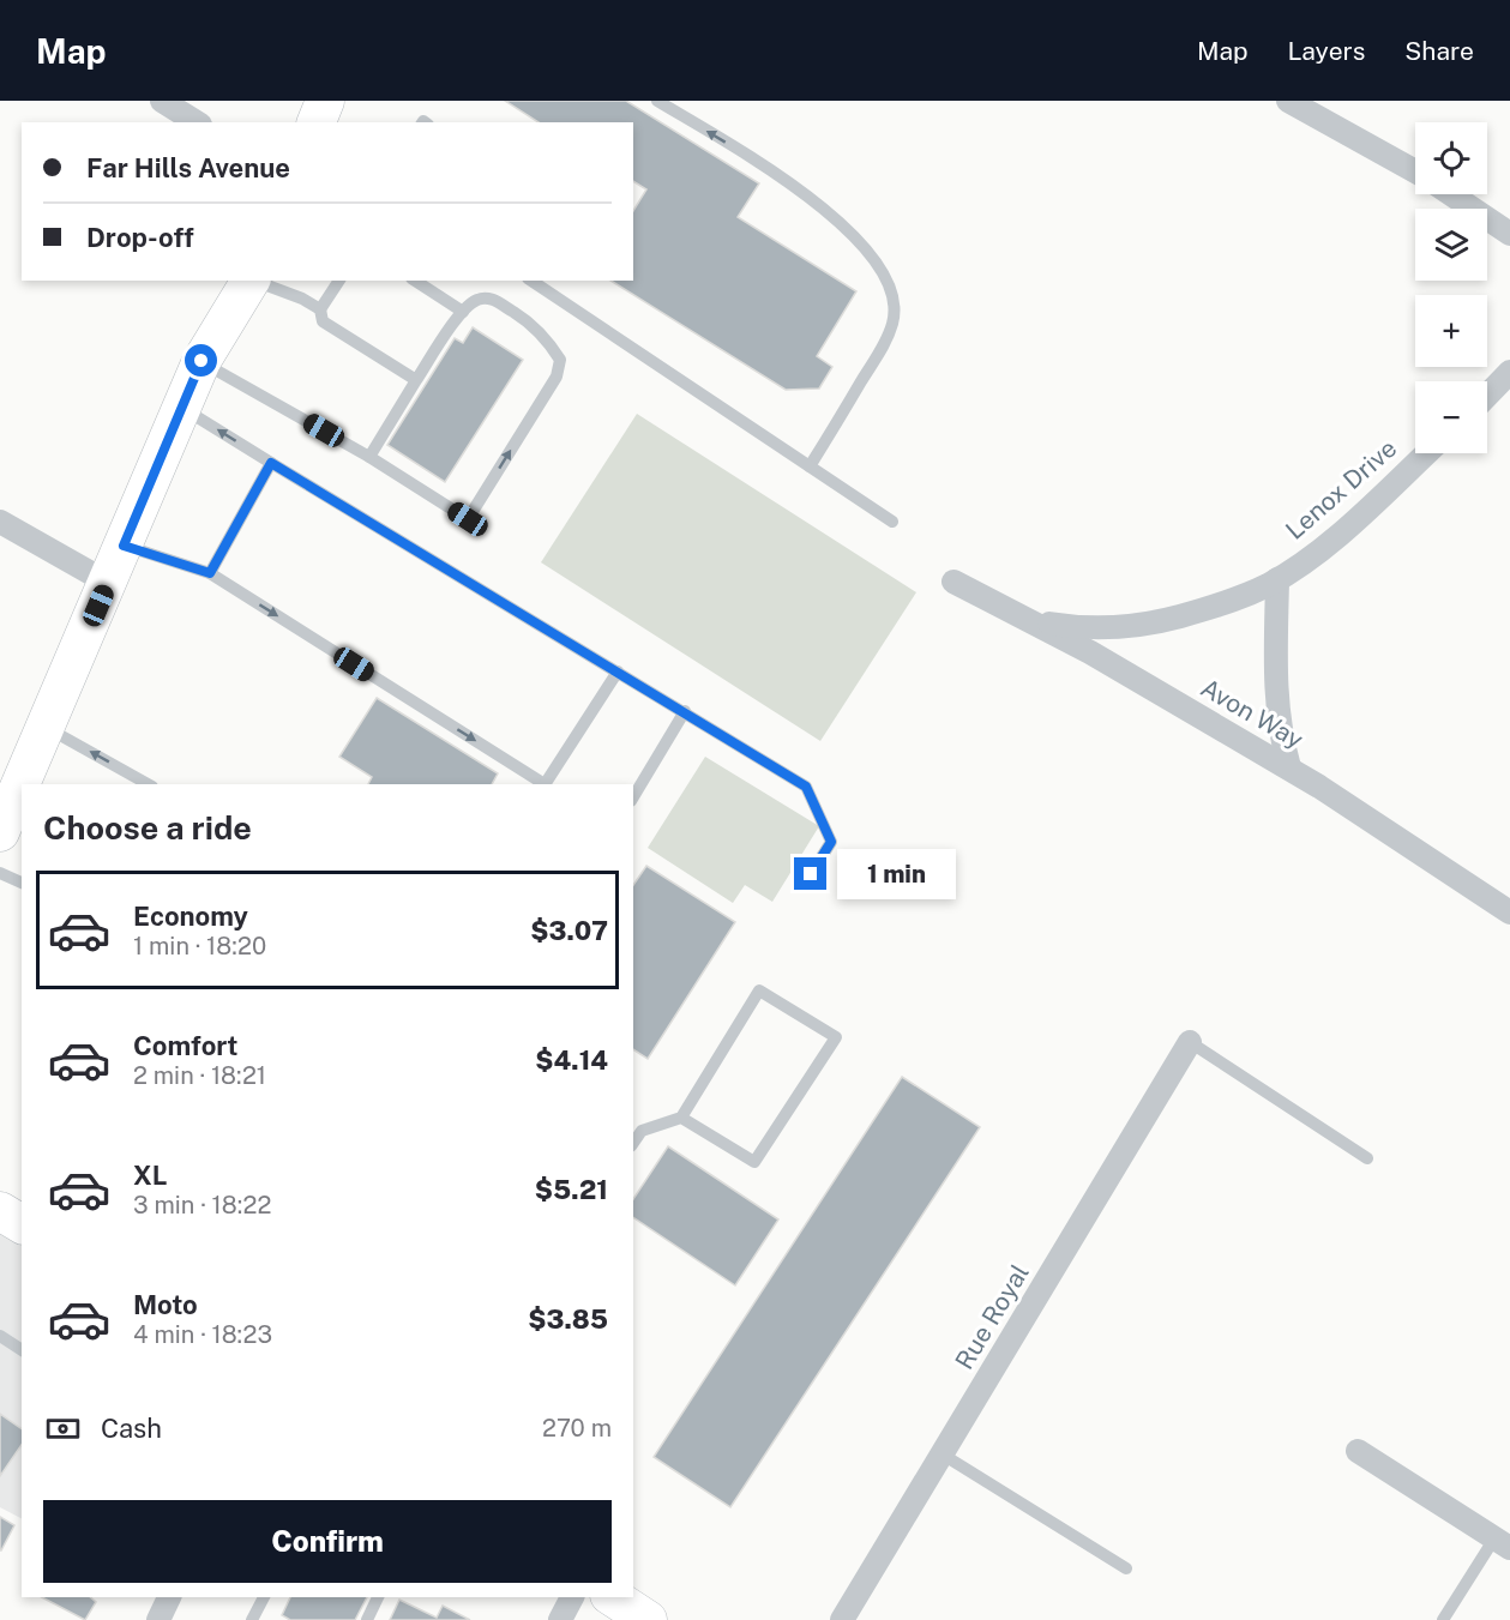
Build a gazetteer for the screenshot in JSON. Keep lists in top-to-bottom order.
{
  "streets": {
    "street": ["Lenox Drive", "Avon Way", "Rue Royal"]
  },
  "crossings": [
    ["Lenox Drive", "Avon Way"]
  ],
  "page": {
    "header": "Map",
    "nav": ["Map", "Layers", "Share"],
    "map_buttons": ["+", "−"],
    "banner": ["Far Hills Avenue", "Drop-off"],
    "heading": "Choose a ride",
    "bubble": "1 min",
    "list": [
      {
        "name": "Economy",
        "note": "1 min · 18:20",
        "value": "$3.07"
      },
      {
        "name": "Comfort",
        "note": "2 min · 18:21",
        "value": "$4.14"
      },
      {
        "name": "XL",
        "note": "3 min · 18:22",
        "value": "$5.21"
      },
      {
        "name": "Moto",
        "note": "4 min · 18:23",
        "value": "$3.85"
      }
    ],
    "pay": ["Cash", "270 m"],
    "buttons": "Confirm"
  }
}
